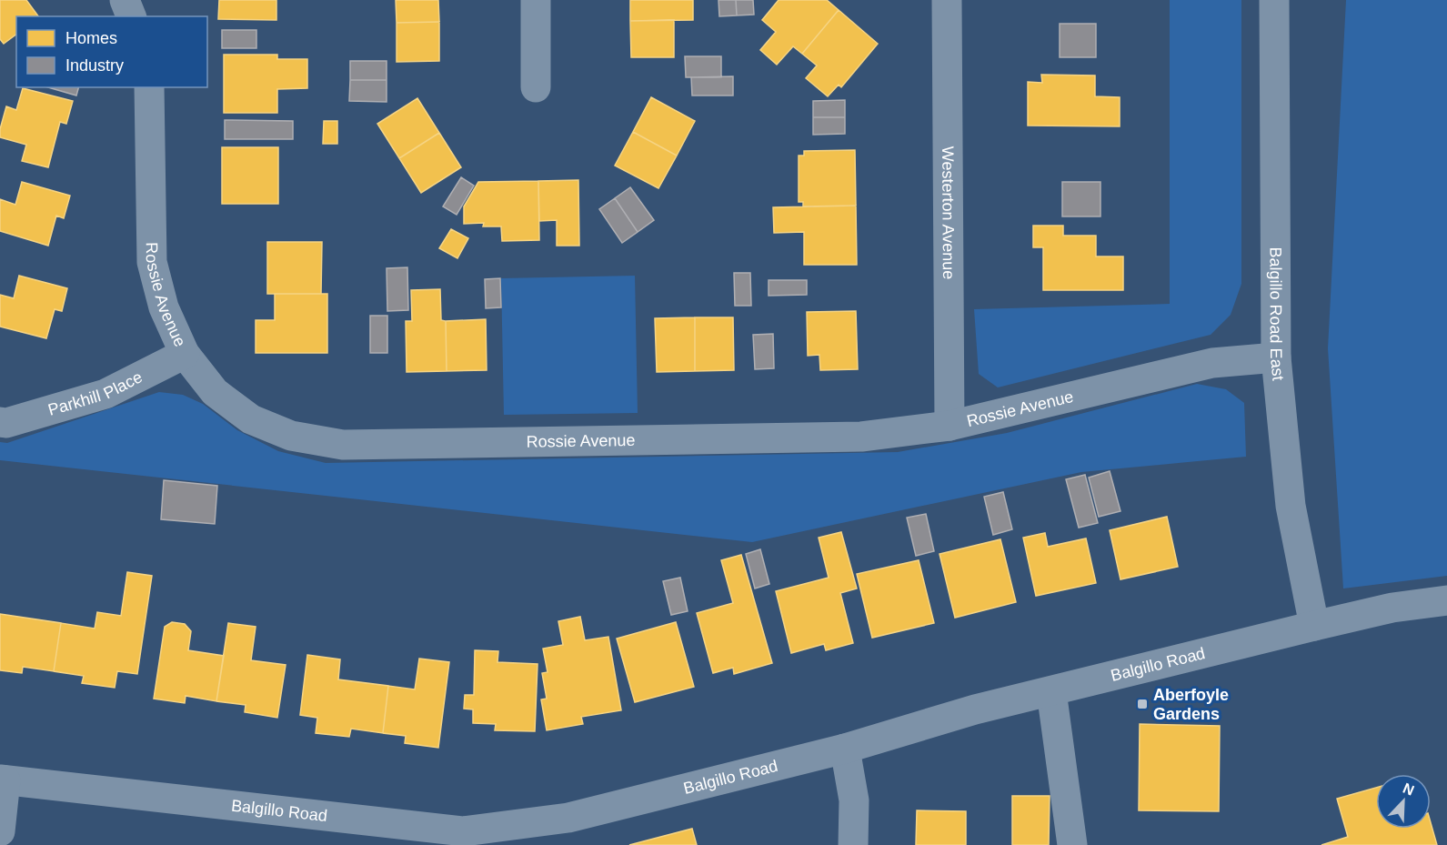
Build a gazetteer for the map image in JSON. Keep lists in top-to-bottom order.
{
  "streets": {
    "street": [
      "Westerton Avenue",
      "Rossie Avenue",
      "Balgillo Road East",
      "Parkhill Place",
      "Balgillo Road"
    ]
  },
  "crossings": [
    ["Westerton Avenue", "Rossie Avenue"],
    ["Rossie Avenue", "Balgillo Road East"],
    ["Rossie Avenue", "Parkhill Place"],
    ["Balgillo Road East", "Balgillo Road"]
  ],
  "places": {
    "transit": ["Aberfoyle Gardens"]
  },
  "legend": ["Homes", "Industry"],
  "north": "top right"
}
